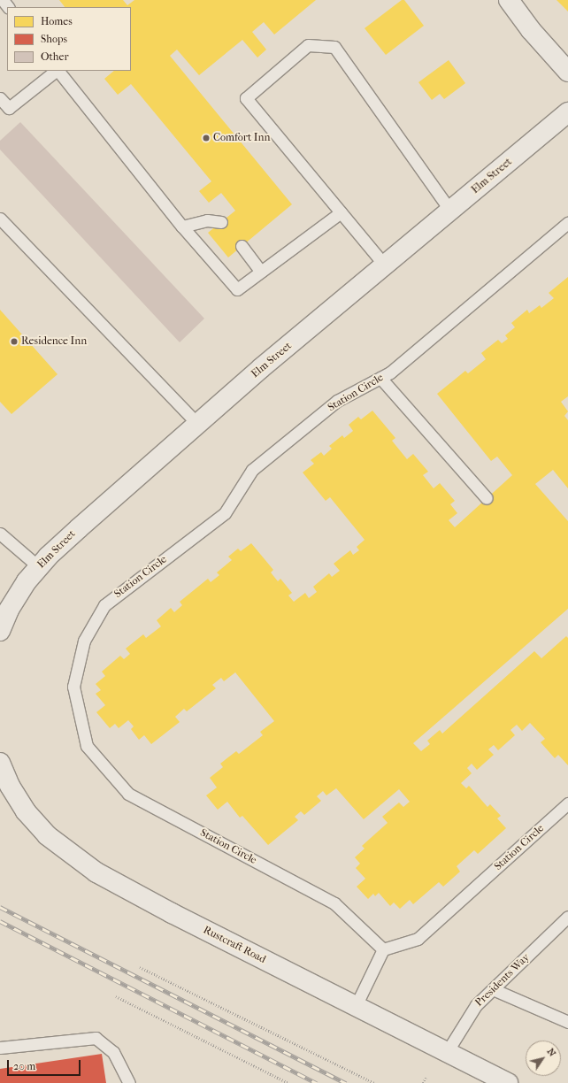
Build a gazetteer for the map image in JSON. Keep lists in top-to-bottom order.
{
  "streets": {
    "main road": ["Elm Street", "Rustcraft Road"],
    "lane": ["Station Circle", "Presidents Way"]
  },
  "crossings": [
    ["Rustcraft Road", "Presidents Way"]
  ],
  "places": ["Comfort Inn", "Residence Inn"],
  "legend": ["Homes", "Shops", "Other"],
  "scale_bar": "20 m",
  "north": "top right"
}
